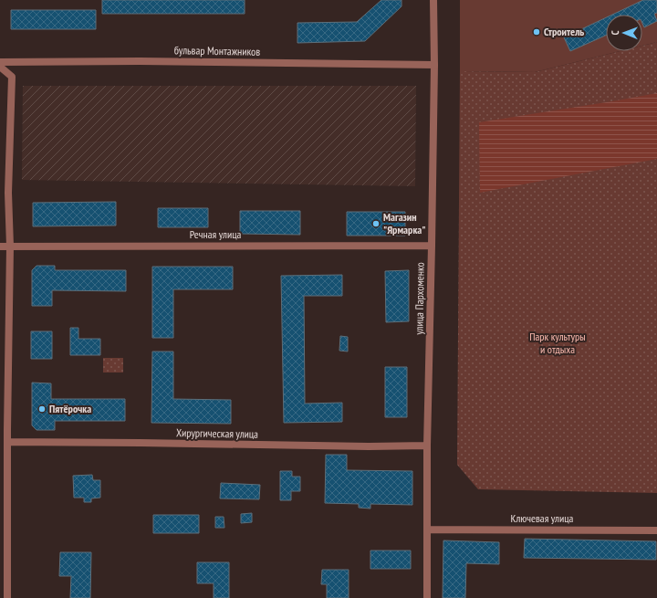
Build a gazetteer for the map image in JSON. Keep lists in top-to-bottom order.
{
  "streets": {
    "street": [
      "бульвар Монтажников",
      "Речная улица",
      "улица Пархоменко",
      "Хирургическая улица",
      "Ключевая улица"
    ]
  },
  "crossings": [
    ["бульвар Монтажников", "улица Пархоменко"],
    ["Речная улица", "улица Пархоменко"],
    ["улица Пархоменко", "Хирургическая улица"],
    ["улица Пархоменко", "Ключевая улица"]
  ],
  "parks": ["Парк культуры и отдыха"],
  "places": ["Строитель", "Магазин \"Ярмарка\"", "Пятёрочка"],
  "north": "left"
}
